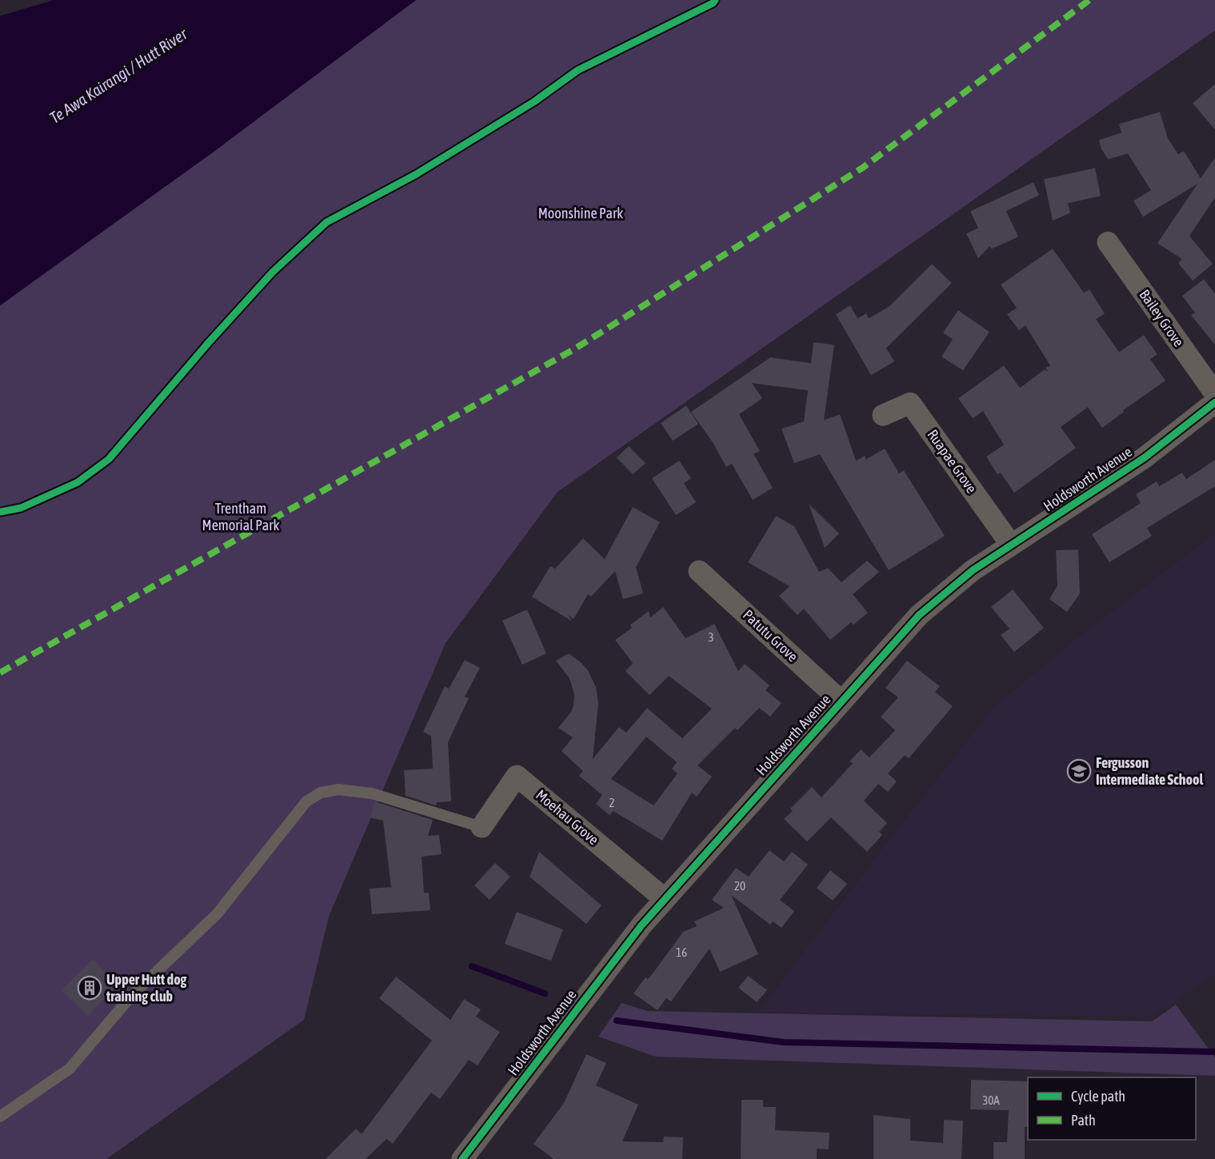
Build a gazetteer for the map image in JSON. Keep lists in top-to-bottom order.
{
  "streets": {
    "street": [
      "Bailey Grove",
      "Ruapae Grove",
      "Holdsworth Avenue",
      "Patutu Grove",
      "Moehau Grove"
    ]
  },
  "crossings": [
    ["Ruapae Grove", "Holdsworth Avenue"],
    ["Holdsworth Avenue", "Patutu Grove"],
    ["Holdsworth Avenue", "Moehau Grove"]
  ],
  "water": ["Te Awa Kairangi / Hutt River"],
  "parks": ["Moonshine Park", "Trentham Memorial Park"],
  "places": {
    "school or university": ["Fergusson Intermediate School"],
    "building": ["Upper Hutt dog training club"]
  },
  "house_numbers": [
    "3",
    "2",
    "20",
    "16",
    "30A"
  ],
  "legend": ["Cycle path", "Path"]
}
